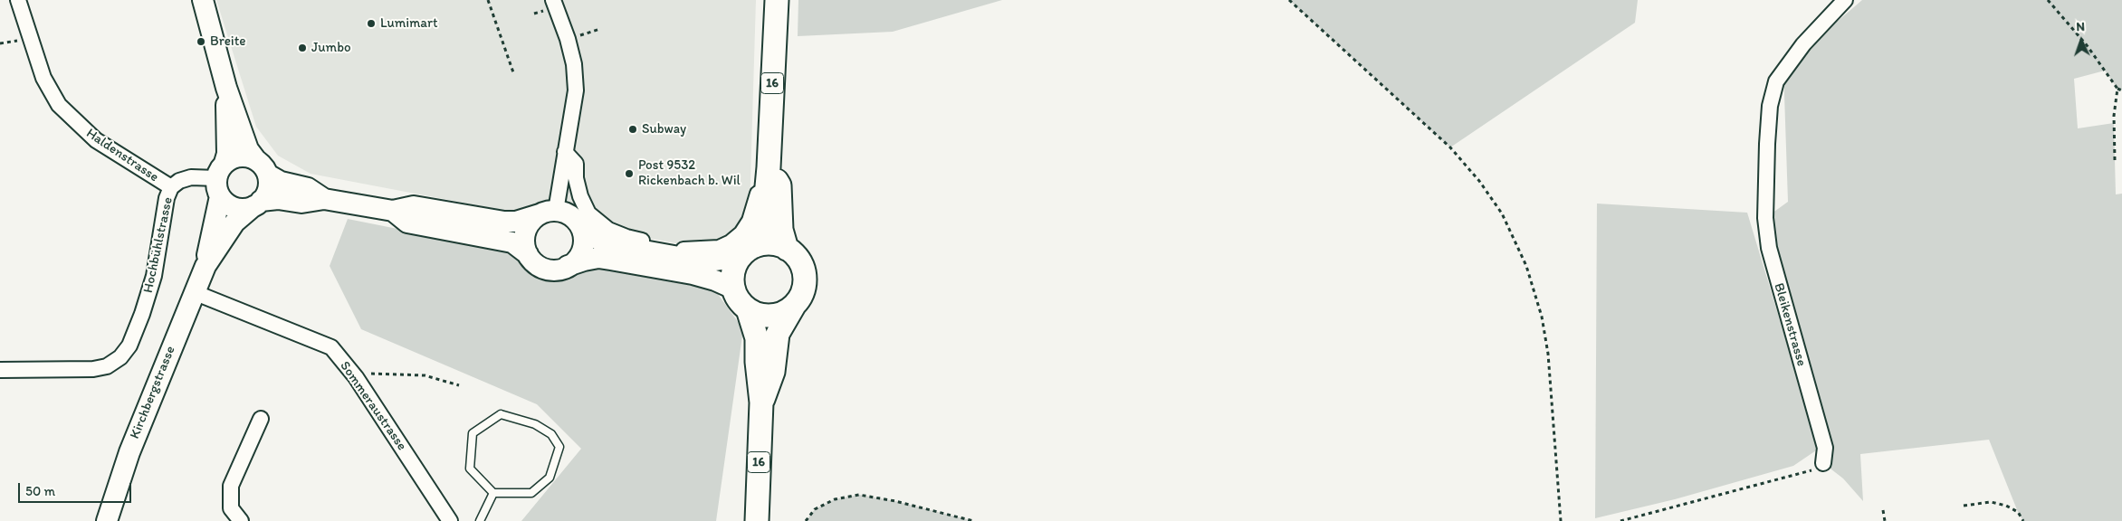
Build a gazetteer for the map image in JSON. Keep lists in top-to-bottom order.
{
  "streets": {
    "main road": ["16", "Kirchbergstrasse"],
    "street": [
      "Haldenstrasse",
      "Hochbühlstrasse",
      "Bleikenstrasse",
      "Sommeraustrasse"
    ]
  },
  "crossings": [
    ["Haldenstrasse", "Hochbühlstrasse"],
    ["Hochbühlstrasse", "Kirchbergstrasse"],
    ["Kirchbergstrasse", "Sommeraustrasse"]
  ],
  "places": [
    "Lumimart",
    "Breite",
    "Jumbo",
    "Subway",
    "Post 9532 Rickenbach b. Wil"
  ],
  "scale_bar": "50 m",
  "north": "top"
}
